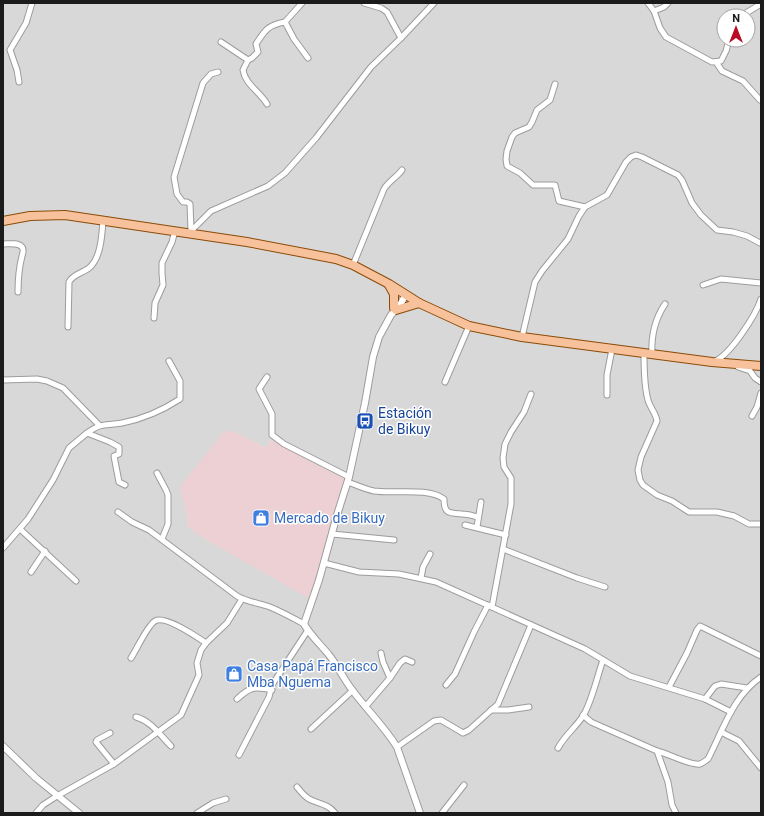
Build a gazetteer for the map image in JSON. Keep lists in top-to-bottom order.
{
  "places": {
    "bus stop": ["Estación de Bikuy"],
    "shop": ["Mercado de Bikuy", "Casa Papá Francisco Mba Nguema"]
  },
  "north": "top"
}
